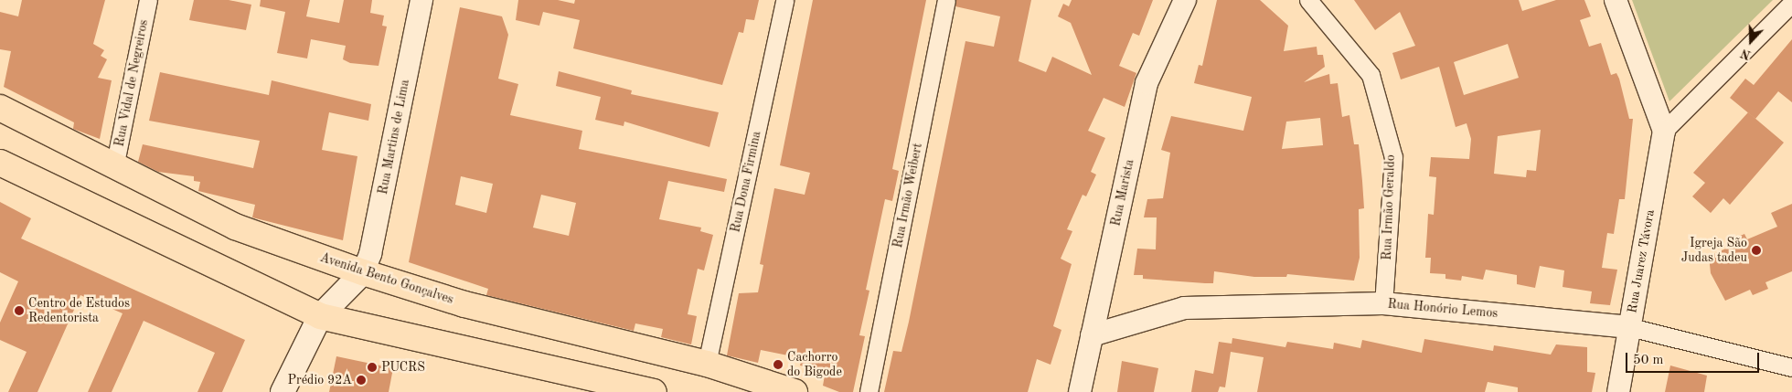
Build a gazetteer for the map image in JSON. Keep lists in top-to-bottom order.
{
  "streets": {
    "main road": ["Avenida Bento Gonçalves"],
    "street": [
      "Rua Vidal de Negreiros",
      "Rua Martins de Lima",
      "Rua Dona Firmina",
      "Rua Marista",
      "Rua Irmão Weibert",
      "Rua Irmão Geraldo",
      "Rua Juarez Távora",
      "Rua Honório Lemos"
    ]
  },
  "crossings": [
    ["Rua Vidal de Negreiros", "Avenida Bento Gonçalves"],
    ["Rua Martins de Lima", "Avenida Bento Gonçalves"],
    ["Rua Dona Firmina", "Avenida Bento Gonçalves"],
    ["Rua Marista", "Rua Honório Lemos"],
    ["Rua Irmão Geraldo", "Rua Honório Lemos"],
    ["Rua Juarez Távora", "Rua Honório Lemos"]
  ],
  "places": [
    "Igreja São Judas tadeu",
    "Centro de Estudos Redentorista",
    "Cachorro do Bigode",
    "PUCRS",
    "Prédio 92A"
  ],
  "scale_bar": "50 m",
  "north": "bottom"
}
